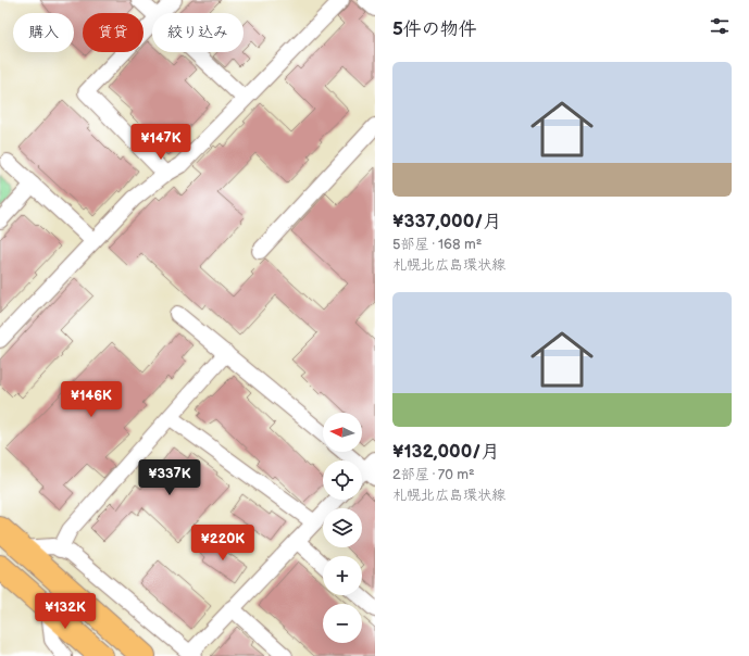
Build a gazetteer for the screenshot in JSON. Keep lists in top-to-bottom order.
{
  "north": "left",
  "page": {
    "heading": "5件の物件",
    "chip": ["購入", "賃貸", "絞り込み"],
    "list": [
      {
        "name": "¥337,000/月",
        "note": "5部屋 · 168 m² · 札幌北広島環状線"
      },
      {
        "name": "¥132,000/月",
        "note": "2部屋 · 70 m² · 札幌北広島環状線"
      }
    ],
    "price": [
      "¥147K",
      "¥146K",
      "¥337K",
      "¥220K",
      "¥132K"
    ],
    "map_buttons": ["+", "−"]
  }
}
